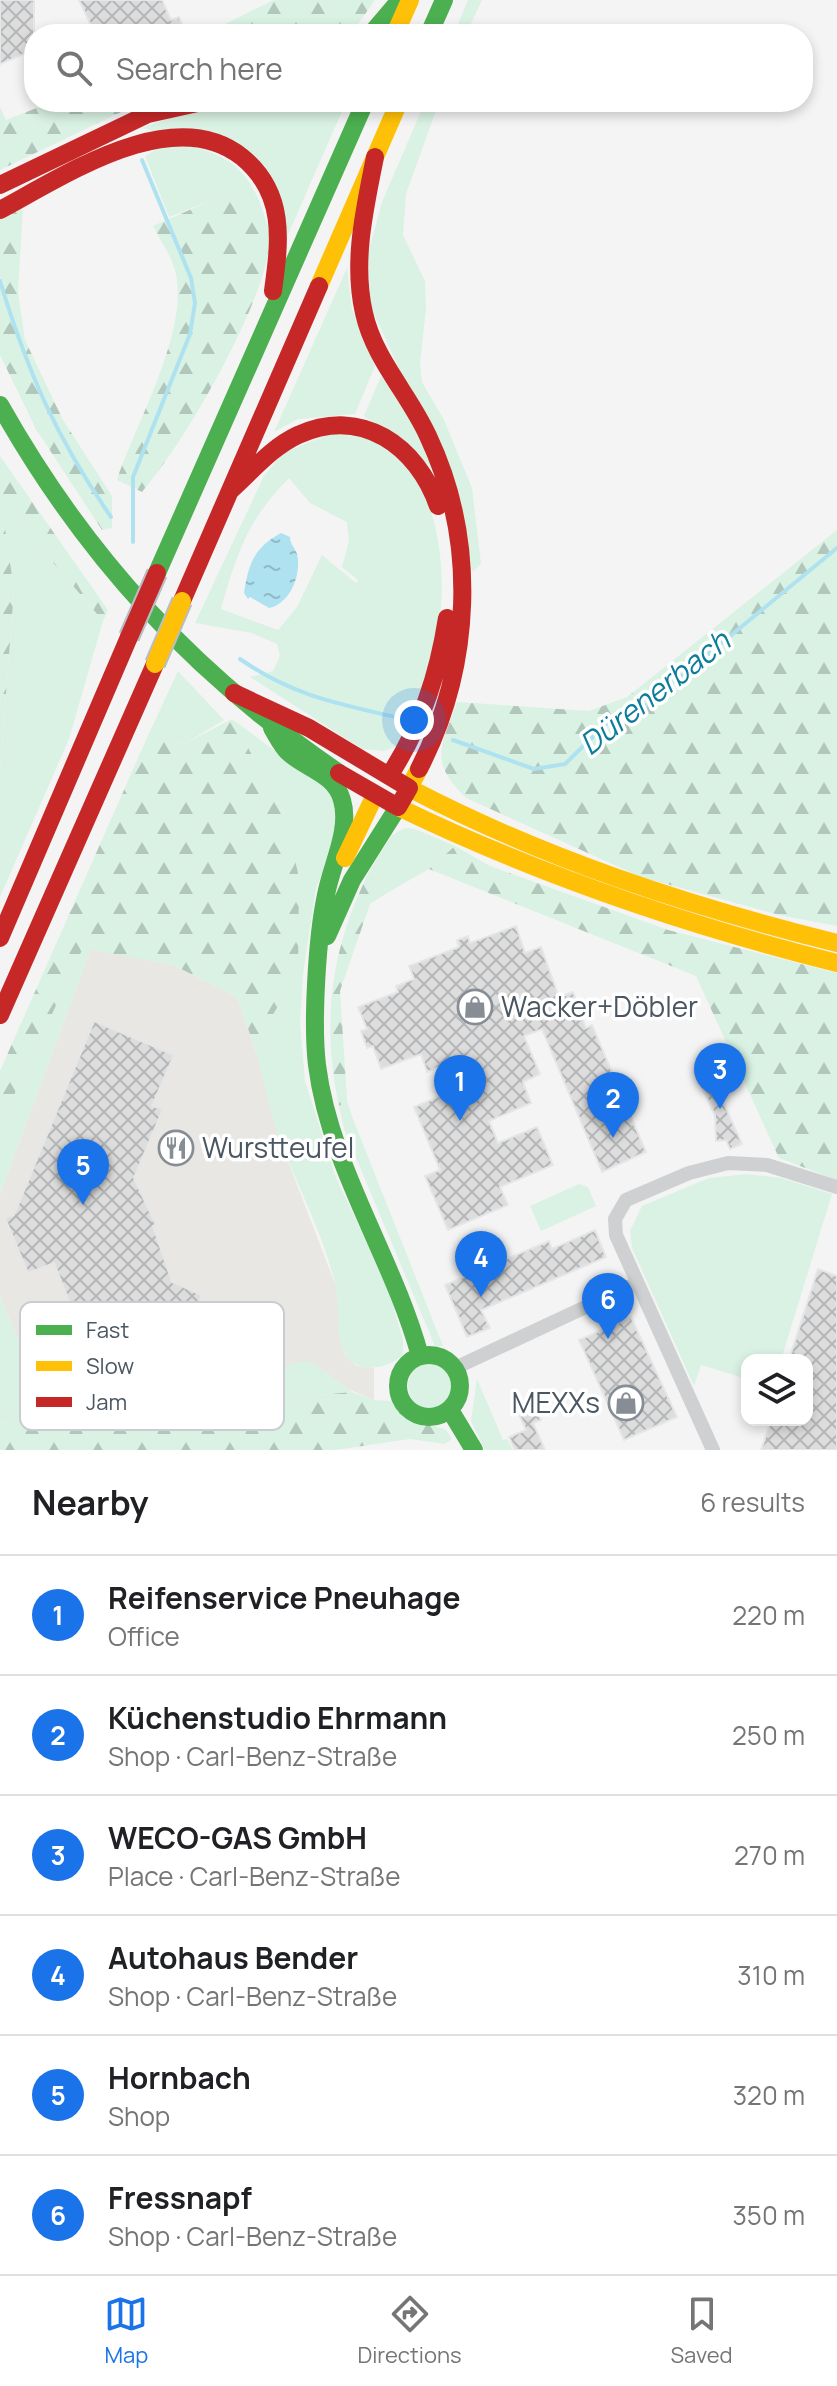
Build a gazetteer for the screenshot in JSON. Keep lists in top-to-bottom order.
{
  "water": ["Dürenerbach"],
  "places": {
    "shop": ["Wacker+Döbler", "MEXXs"],
    "restaurant": ["Wurstteufel"]
  },
  "legend": ["Fast", "Slow", "Jam"],
  "page": {
    "search": "Search here",
    "pins": [
      "3",
      "1",
      "2",
      "5",
      "4",
      "6"
    ],
    "heading": ["Nearby", "6 results"],
    "list": [
      {
        "mark": "1",
        "name": "Reifenservice Pneuhage",
        "note": "Office",
        "value": "220 m"
      },
      {
        "mark": "2",
        "name": "Küchenstudio Ehrmann",
        "note": "Shop · Carl-Benz-Straße",
        "value": "250 m"
      },
      {
        "mark": "3",
        "name": "WECO-GAS GmbH",
        "note": "Place · Carl-Benz-Straße",
        "value": "270 m"
      },
      {
        "mark": "4",
        "name": "Autohaus Bender",
        "note": "Shop · Carl-Benz-Straße",
        "value": "310 m"
      },
      {
        "mark": "5",
        "name": "Hornbach",
        "note": "Shop",
        "value": "320 m"
      },
      {
        "mark": "6",
        "name": "Fressnapf",
        "note": "Shop · Carl-Benz-Straße",
        "value": "350 m"
      }
    ],
    "nav": ["Map", "Directions", "Saved"]
  }
}
